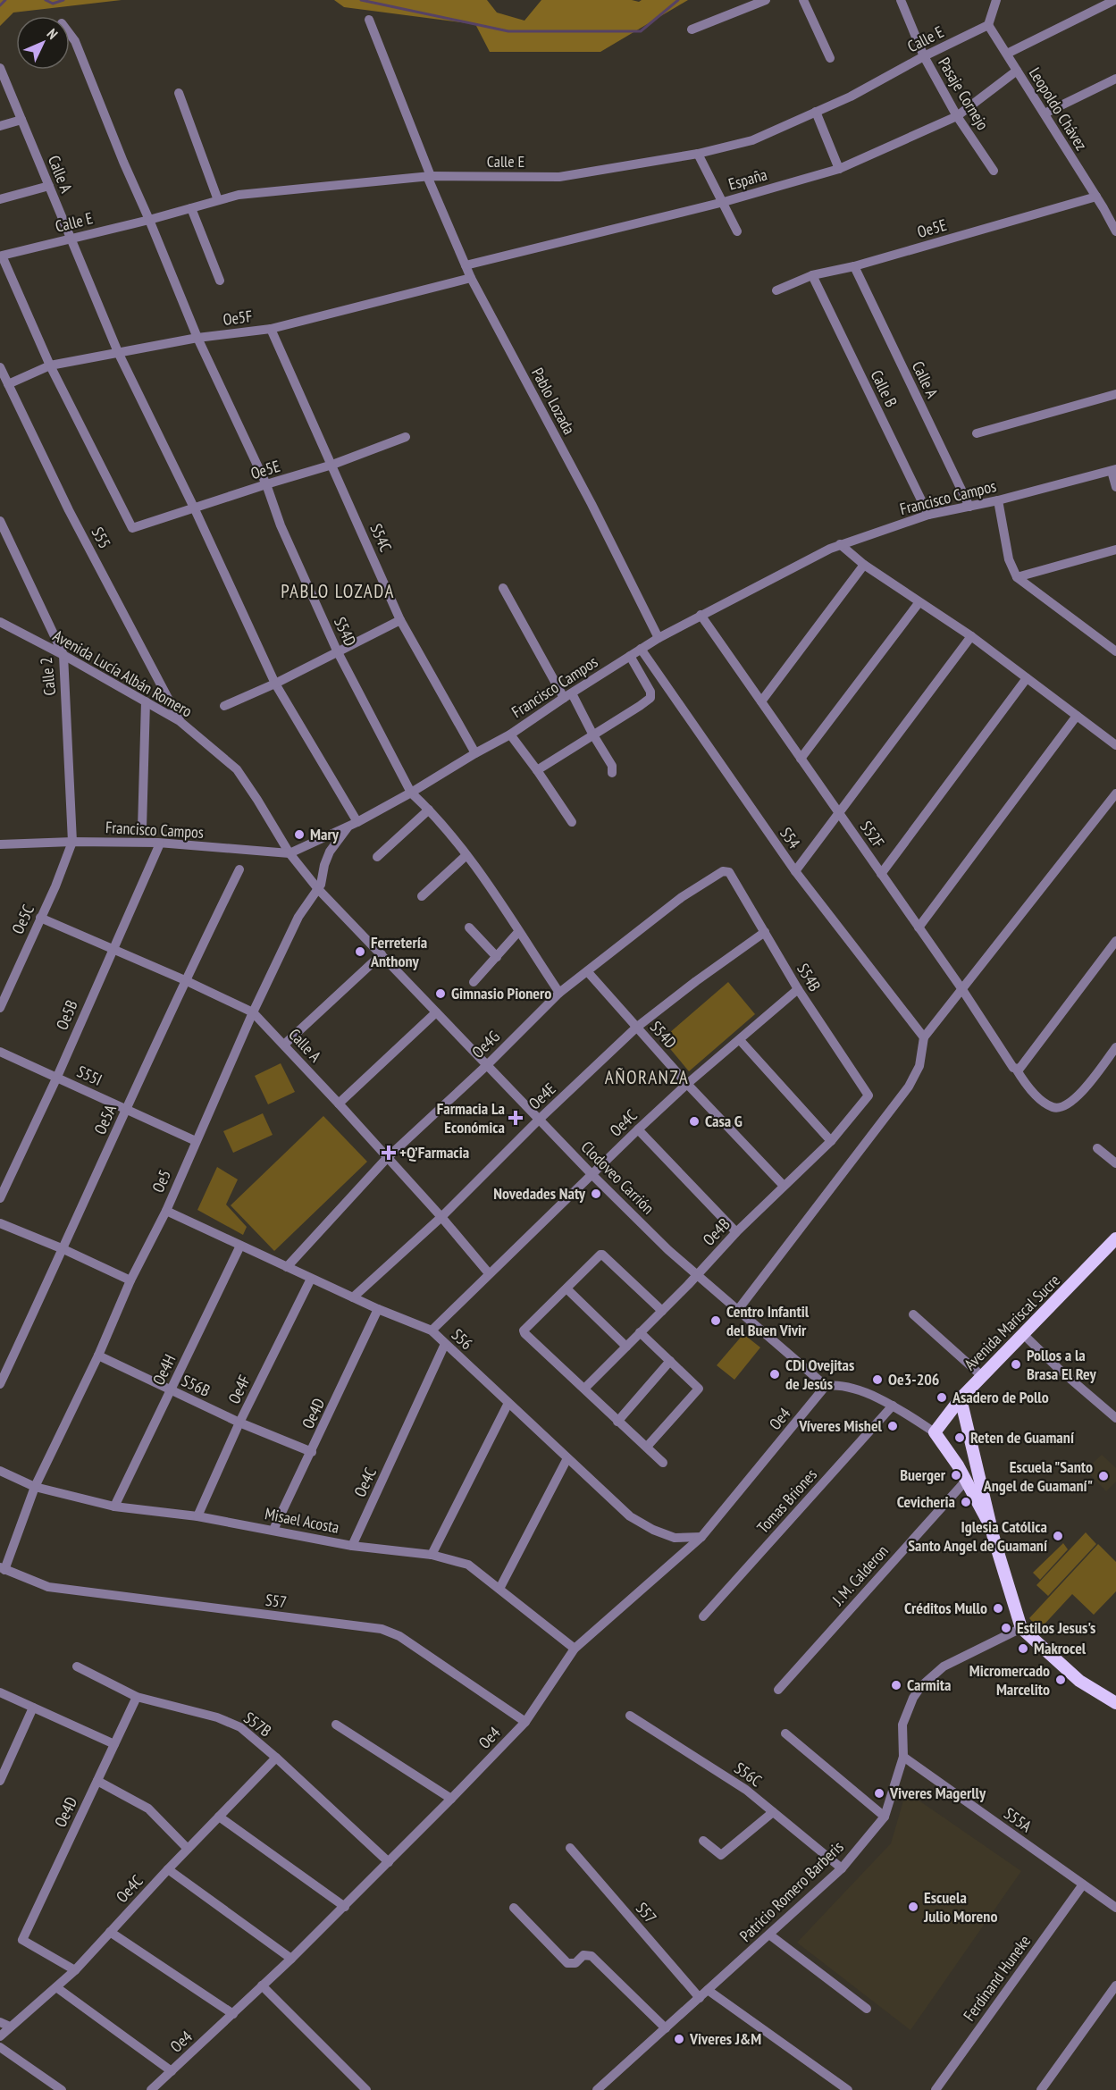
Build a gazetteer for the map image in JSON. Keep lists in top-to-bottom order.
{
  "streets": {
    "main road": ["Avenida Mariscal Sucre"],
    "street": [
      "Calle E",
      "Pasaje Cornejo",
      "Leopoldo Chávez",
      "Calle A",
      "España",
      "Oe5E",
      "Oe5F",
      "Calle B",
      "Pablo Lozada",
      "Francisco Campos",
      "S55",
      "S54C",
      "S54D",
      "Avenida Lucía Albán Romero",
      "Calle 2",
      "S52F",
      "S54",
      "Oe5C",
      "S54B",
      "Oe5B",
      "Oe4G",
      "S55I",
      "Oe4E",
      "Oe5A",
      "Oe4C",
      "Clodoveo Carrión",
      "Oe5",
      "Oe4B",
      "S56",
      "Oe4H",
      "S56B",
      "Oe4F",
      "Oe4D",
      "Oe4",
      "Tomas Briones",
      "Misael Acosta",
      "J. M. Calderon",
      "S57",
      "S57B",
      "S56C",
      "S55A",
      "Patricio Romero Barberis",
      "Ferdinand Huneke"
    ]
  },
  "crossings": [
    ["Calle E", "Pasaje Cornejo"],
    ["Calle E", "Leopoldo Chávez"],
    ["Calle E", "Calle A"],
    ["Calle E", "Oe5E"],
    ["Calle E", "Oe5F"],
    ["Calle E", "Pablo Lozada"],
    ["Calle E", "S54D"],
    ["Pasaje Cornejo", "España"],
    ["Leopoldo Chávez", "España"],
    ["Leopoldo Chávez", "Oe5E"],
    ["Calle A", "Oe5E"],
    ["Calle A", "Oe5F"],
    ["Calle A", "Francisco Campos"],
    ["Calle A", "Oe5C"],
    ["Calle A", "Oe5B"],
    ["Calle A", "Oe4G"],
    ["Calle A", "Oe4E"],
    ["Calle A", "Oe5A"],
    ["Calle A", "Oe4C"],
    ["Calle A", "Oe5"],
    ["España", "Pablo Lozada"],
    ["Oe5E", "Oe5F"],
    ["Oe5E", "Calle B"],
    ["Oe5E", "S54C"],
    ["Oe5E", "S54D"],
    ["Oe5F", "Pablo Lozada"],
    ["Oe5F", "S55"],
    ["Oe5F", "S54C"],
    ["Oe5F", "S54D"],
    ["Calle B", "Francisco Campos"],
    ["Pablo Lozada", "Francisco Campos"],
    ["Francisco Campos", "S54C"],
    ["Francisco Campos", "S54D"],
    ["Francisco Campos", "Avenida Lucía Albán Romero"],
    ["Francisco Campos", "Calle 2"],
    ["Francisco Campos", "S52F"],
    ["Francisco Campos", "S54"],
    ["Francisco Campos", "Oe5C"],
    ["Francisco Campos", "Oe5B"],
    ["Francisco Campos", "Oe5"],
    ["S55", "Avenida Lucía Albán Romero"],
    ["S54D", "Oe4G"],
    ["S54D", "Oe4E"],
    ["S54D", "Oe4C"],
    ["S54D", "Oe4B"],
    ["Avenida Lucía Albán Romero", "Calle 2"],
    ["Avenida Lucía Albán Romero", "Clodoveo Carrión"],
    ["Avenida Lucía Albán Romero", "Oe5"],
    ["Calle 2", "Oe5C"],
    ["S54B", "Oe4G"],
    ["S54B", "Oe4E"],
    ["S54B", "Oe4C"],
    ["S54B", "Oe4B"],
    ["Oe5B", "S55I"],
    ["Oe4G", "Clodoveo Carrión"],
    ["Oe4G", "S56"],
    ["S55I", "Oe5A"],
    ["S55I", "Oe5"],
    ["Oe4E", "Clodoveo Carrión"],
    ["Oe4E", "S56"],
    ["Oe4C", "Clodoveo Carrión"],
    ["Oe4C", "S56"],
    ["Oe4C", "Oe4D"],
    ["Oe4C", "Misael Acosta"],
    ["Oe4C", "S57B"],
    ["Clodoveo Carrión", "Oe5"],
    ["Clodoveo Carrión", "Oe4B"],
    ["Clodoveo Carrión", "Oe4"],
    ["Oe5", "S56"],
    ["Oe5", "S56B"],
    ["Oe5", "Misael Acosta"],
    ["Oe5", "S57"],
    ["S56", "Oe4H"],
    ["S56", "Oe4F"],
    ["S56", "Oe4D"],
    ["S56", "Oe4"],
    ["Oe4H", "S56B"],
    ["Oe4H", "Misael Acosta"],
    ["S56B", "Oe4F"],
    ["S56B", "Oe4D"],
    ["Oe4F", "Misael Acosta"],
    ["Oe4D", "Misael Acosta"],
    ["Oe4D", "S57B"],
    ["Oe4", "Misael Acosta"],
    ["Oe4", "S57"],
    ["Oe4", "S57B"],
    ["S57", "Patricio Romero Barberis"],
    ["S56C", "Patricio Romero Barberis"],
    ["S55A", "Patricio Romero Barberis"],
    ["S55A", "Ferdinand Huneke"]
  ],
  "districts": ["PABLO LOZADA", "AÑORANZA"],
  "places": {
    "other": [
      "Mary",
      "Ferretería Anthony",
      "Gimnasio Pionero",
      "Casa G",
      "Novedades Naty",
      "Centro Infantil del Buen Vivir",
      "Pollos a la Brasa El Rey",
      "CDI Ovejitas de Jesús",
      "Oe3-206",
      "Asadero de Pollo",
      "Víveres Mishel",
      "Reten de Guamaní",
      "Buerger",
      "Escuela \"Santo Angel de Guamaní\"",
      "Cevicheria",
      "Iglesia Católica Santo Angel de Guamaní",
      "Créditos Mullo",
      "Estilos Jesus's",
      "Makrocel",
      "Micromercado Marcelito",
      "Carmita",
      "Viveres Magerlly",
      "Escuela Julio Moreno",
      "Viveres J&M"
    ],
    "health": ["Farmacia La Económica", "+Q’Farmacia"]
  },
  "north": "top right"
}
